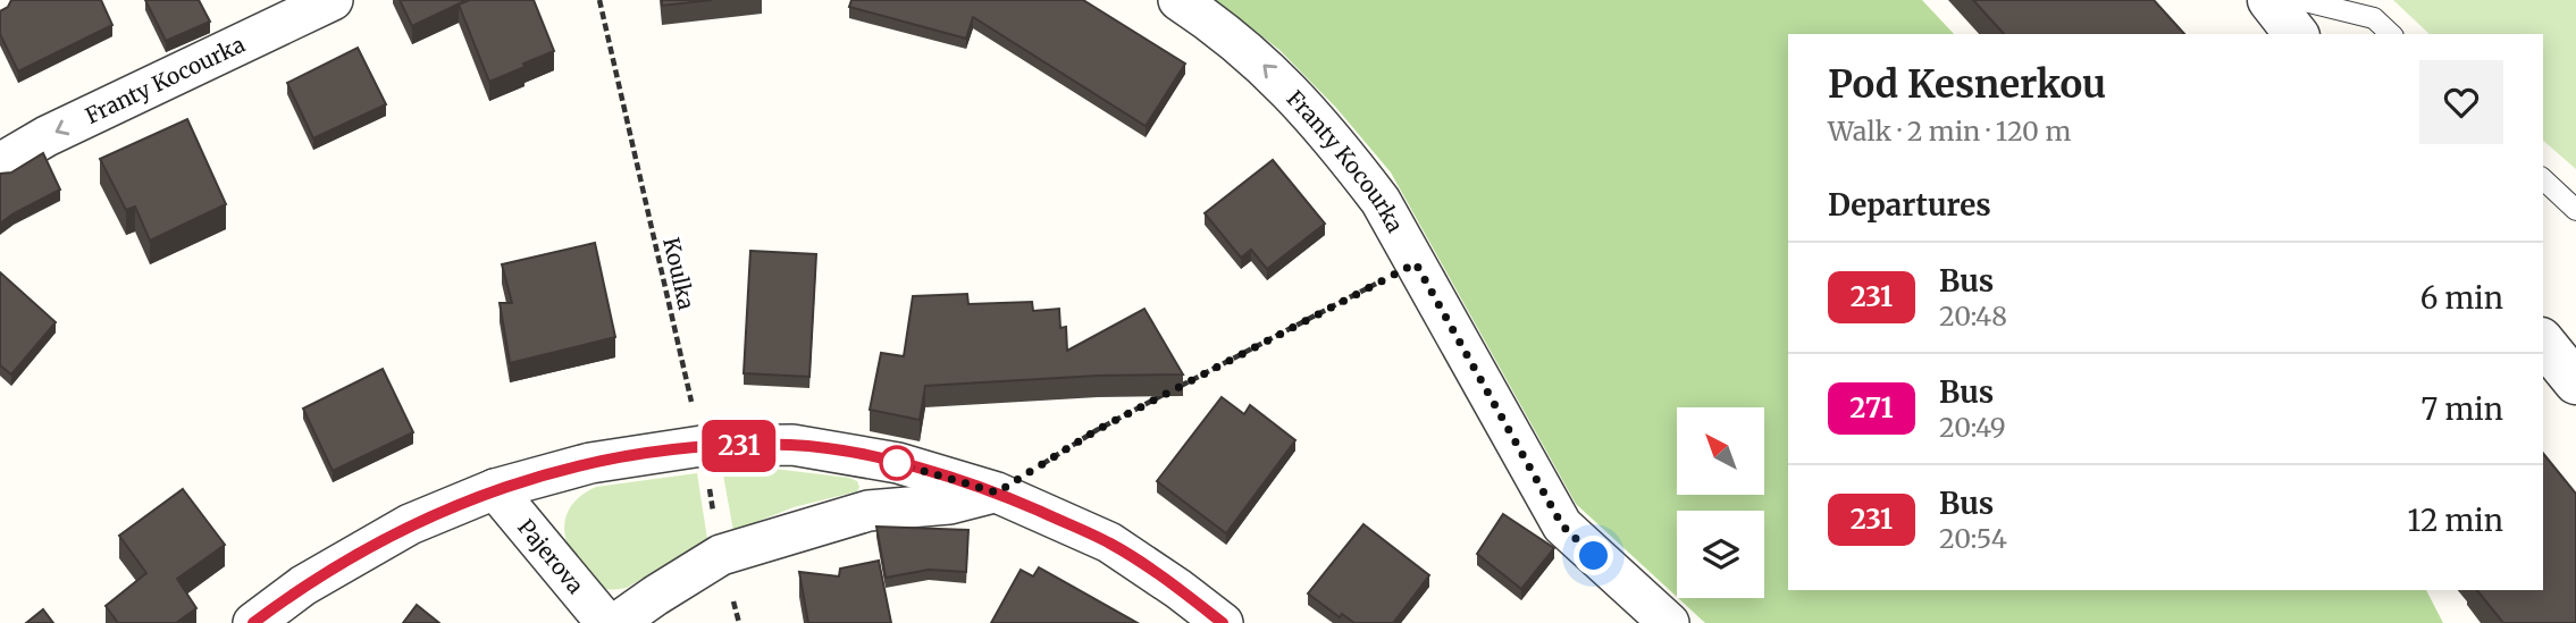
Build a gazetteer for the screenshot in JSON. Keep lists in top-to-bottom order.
{
  "streets": {
    "street": ["Franty Kocourka", "Pajerova"],
    "path": ["Koulka"]
  },
  "lines": ["bus line 231"],
  "north": "top left",
  "page": {
    "on_map": "231",
    "heading": [
      ["Pod Kesnerkou", "Walk · 2 min · 120 m"],
      "Departures"
    ],
    "list": [
      {
        "mark": "231",
        "name": "Bus",
        "note": "20:48",
        "value": "6 min"
      },
      {
        "mark": "271",
        "name": "Bus",
        "note": "20:49",
        "value": "7 min"
      },
      {
        "mark": "231",
        "name": "Bus",
        "note": "20:54",
        "value": "12 min"
      }
    ]
  }
}
